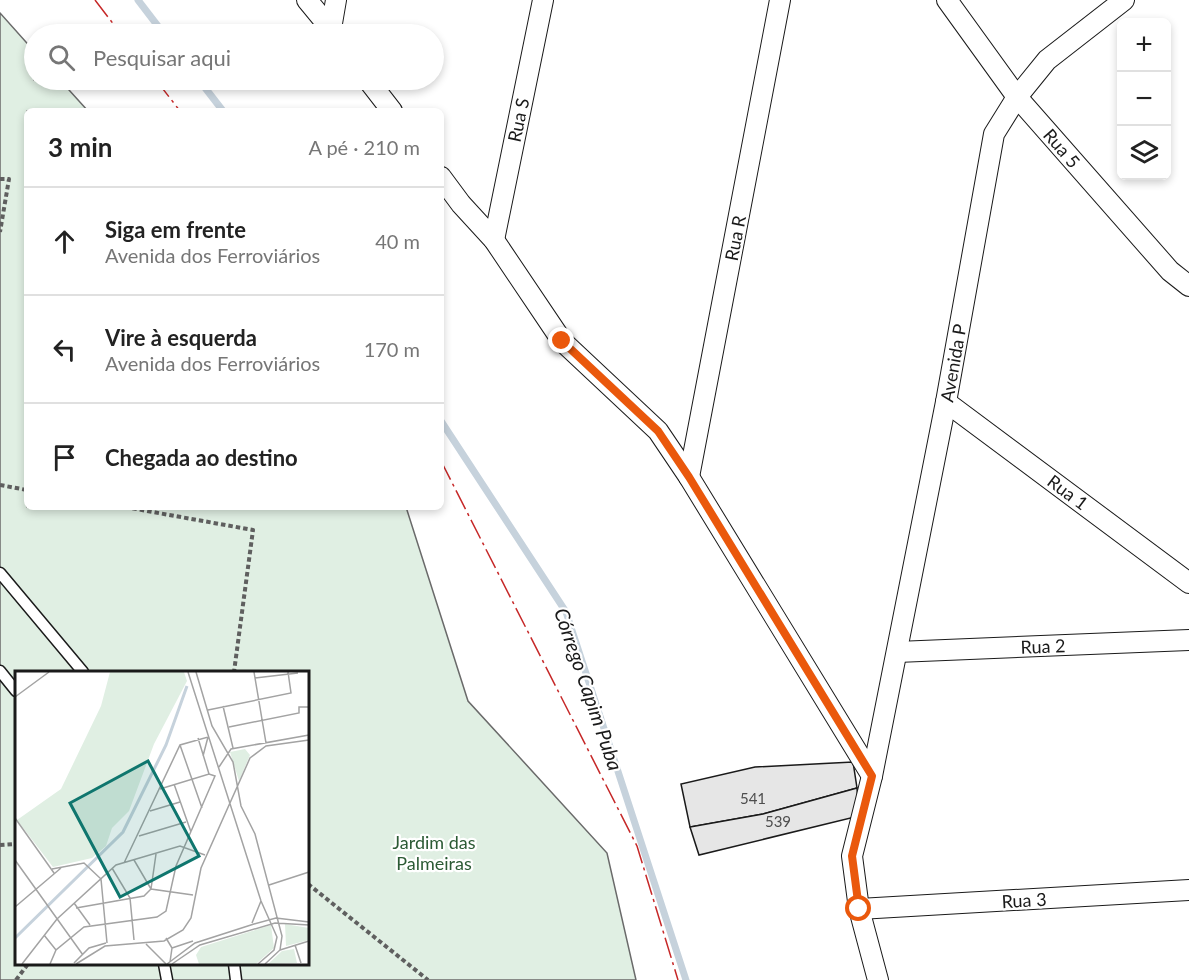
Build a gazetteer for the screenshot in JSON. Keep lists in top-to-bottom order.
{
  "streets": {
    "street": [
      "Rua S",
      "Rua 5",
      "Rua R",
      "Avenida P",
      "Rua 1",
      "Rua 2",
      "Rua 3"
    ]
  },
  "crossings": [
    ["Rua 5", "Avenida P"],
    ["Avenida P", "Rua 1"],
    ["Avenida P", "Rua 2"],
    ["Avenida P", "Rua 3"]
  ],
  "water": ["Córrego Capim Puba"],
  "parks": ["Jardim das Palmeiras"],
  "house_numbers": ["541", "539"],
  "page": {
    "map_buttons": ["+", "−"],
    "search": "Pesquisar aqui",
    "heading": ["3 min", "A pé · 210 m"],
    "list": [
      ["Siga em frente", "Avenida dos Ferroviários", "40 m"],
      ["Vire à esquerda", "Avenida dos Ferroviários", "170 m"],
      "Chegada ao destino"
    ]
  }
}
